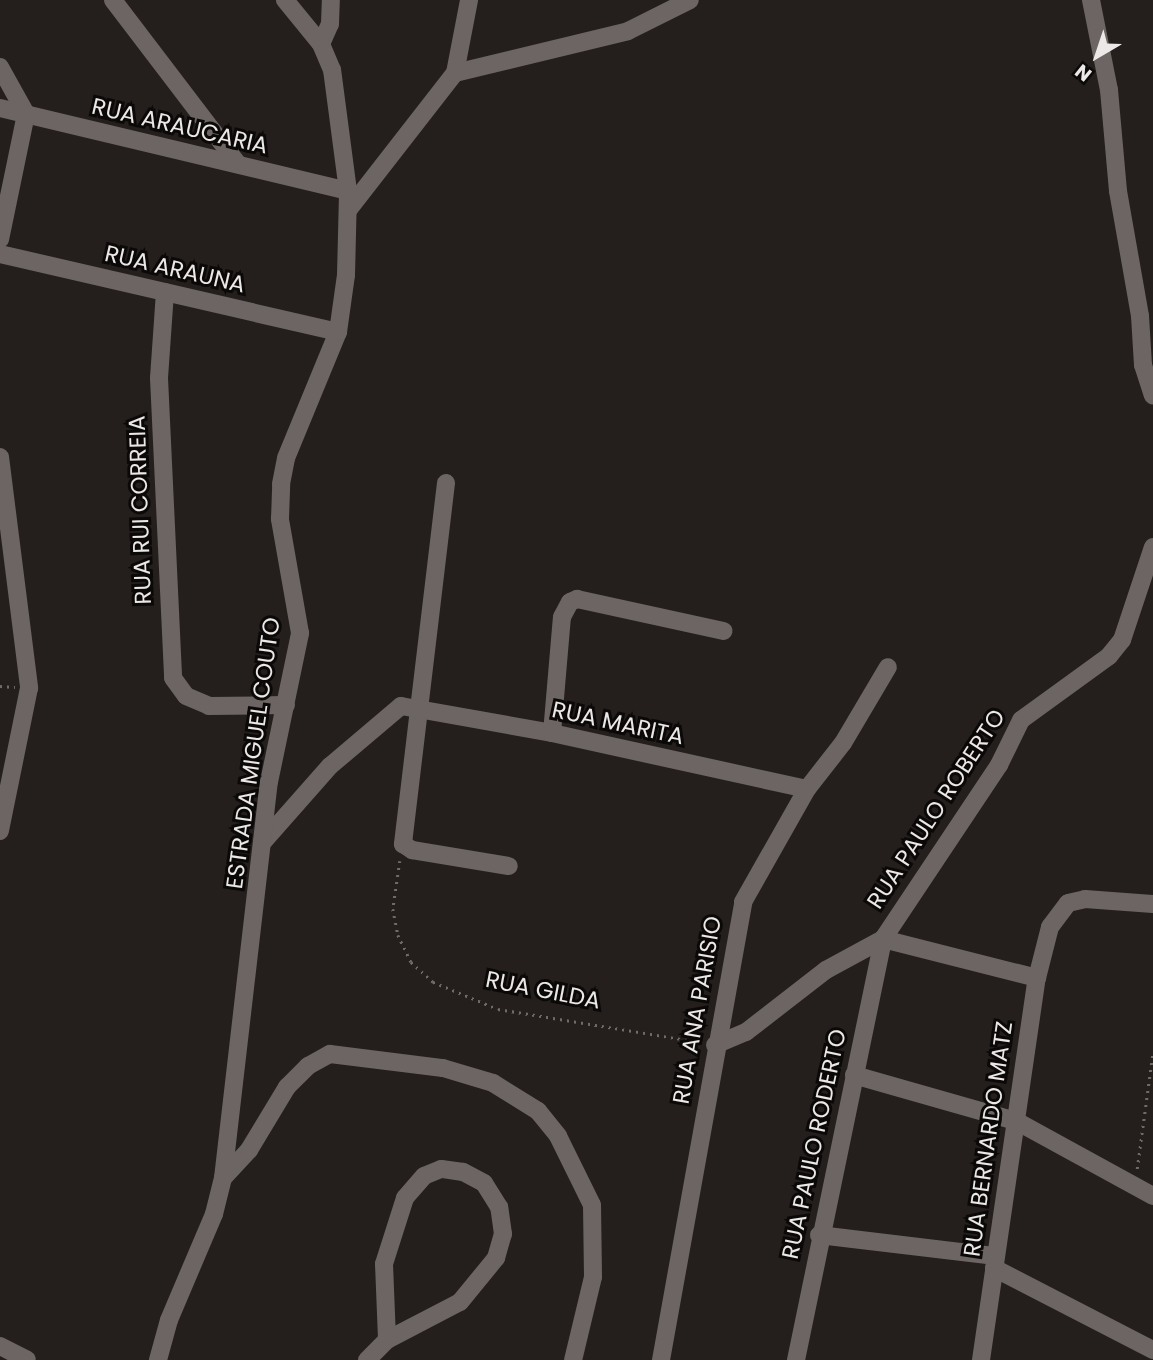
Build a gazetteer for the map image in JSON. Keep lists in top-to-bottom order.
{
  "streets": {
    "street": [
      "RUA ARAUCARIA",
      "RUA ARAUNA",
      "RUA RUI CORREIA",
      "RUA MARITA",
      "ESTRADA MIGUEL COUTO",
      "RUA PAULO ROBERTO",
      "RUA ANA PARISIO",
      "RUA BERNARDO MATZ",
      "RUA PAULO RODERTO"
    ],
    "path": ["RUA GILDA"]
  },
  "crossings": [
    ["RUA ARAUCARIA", "ESTRADA MIGUEL COUTO"],
    ["RUA ARAUNA", "RUA RUI CORREIA"],
    ["RUA ARAUNA", "ESTRADA MIGUEL COUTO"],
    ["RUA RUI CORREIA", "ESTRADA MIGUEL COUTO"],
    ["RUA MARITA", "RUA ANA PARISIO"],
    ["RUA PAULO ROBERTO", "RUA PAULO RODERTO"],
    ["RUA GILDA", "RUA ANA PARISIO"]
  ],
  "north": "bottom left"
}
